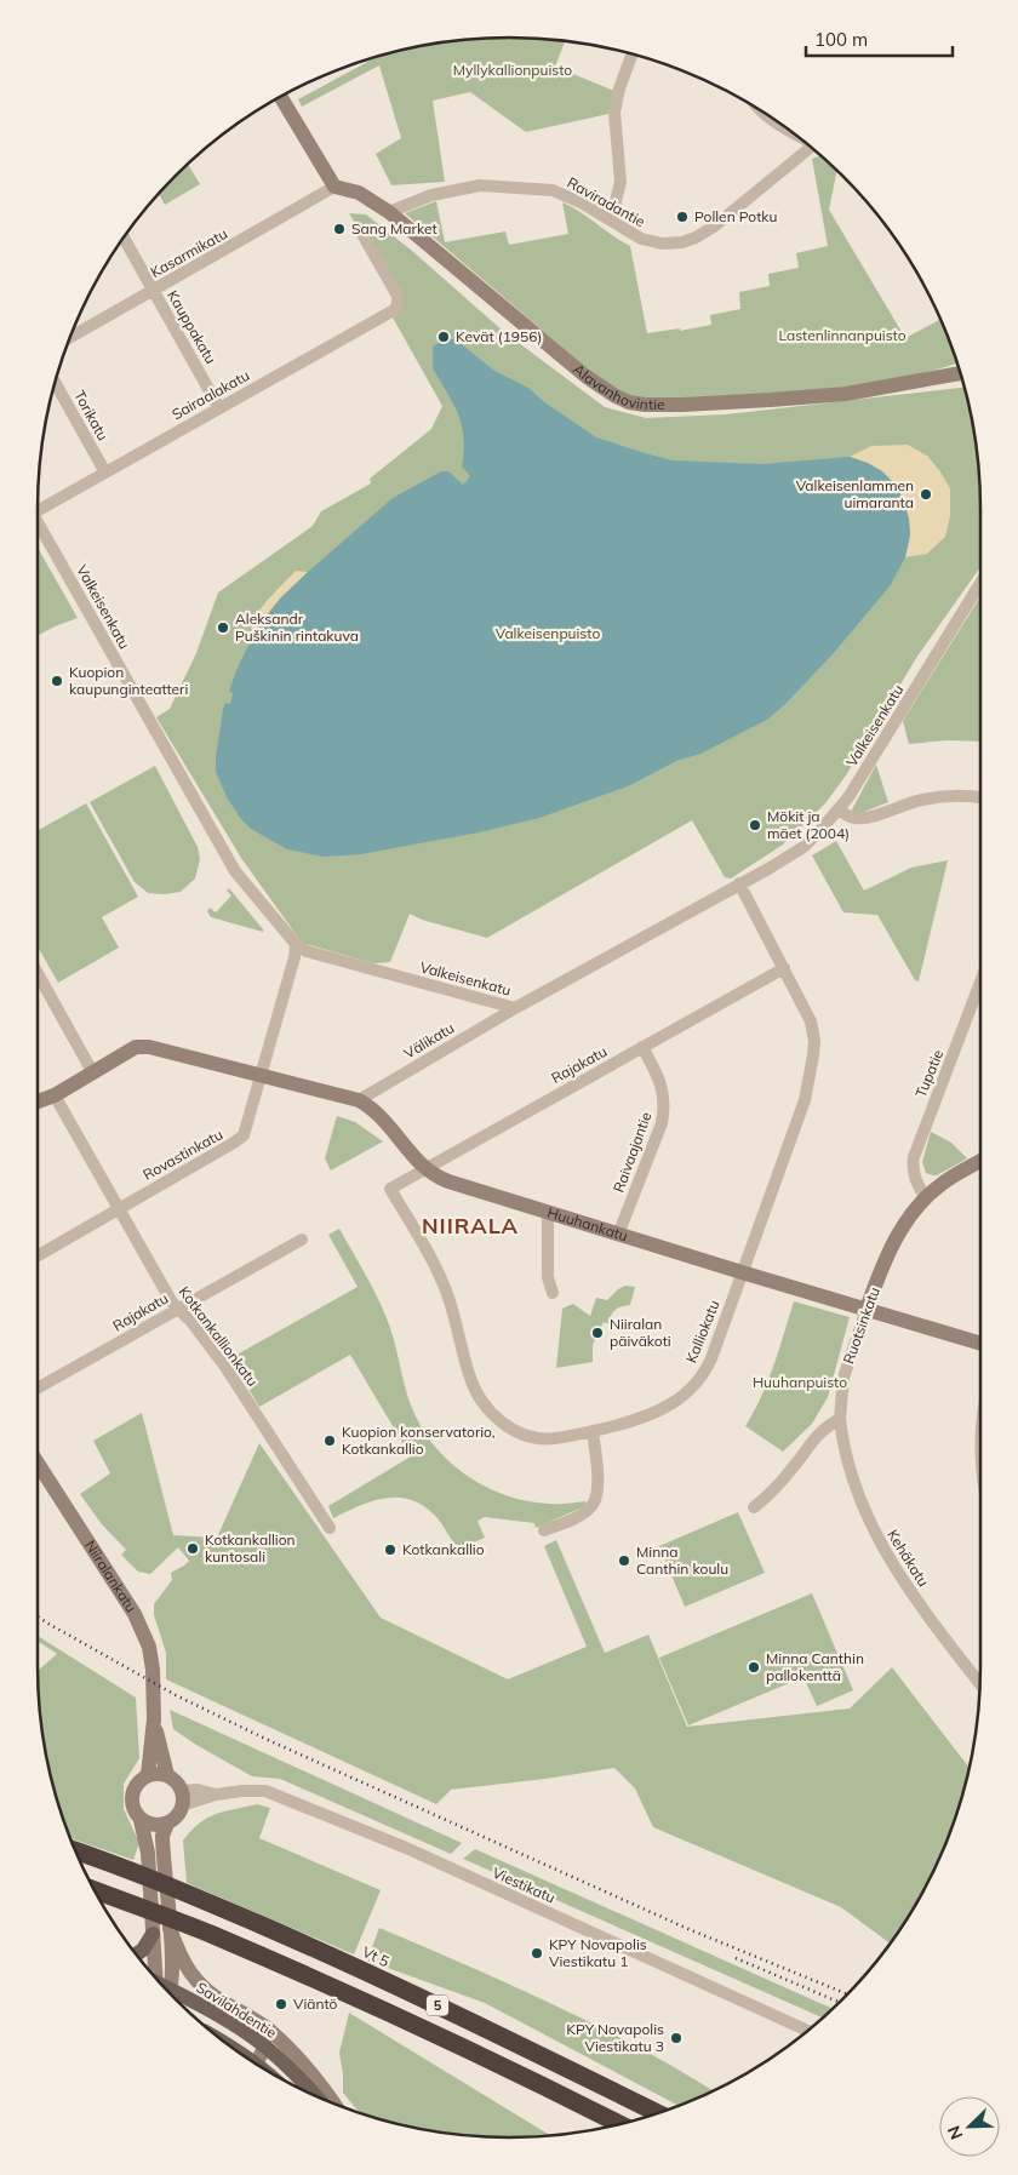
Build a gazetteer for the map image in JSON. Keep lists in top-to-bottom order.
{
  "streets": {
    "highway": ["Vt 5", "5"],
    "main road": [
      "Alavanhovintie",
      "Huuhankatu",
      "Ruotsinkatu",
      "Niiralankatu",
      "Savilahdentie"
    ],
    "street": [
      "Raviradantie",
      "Kasarmikatu",
      "Kauppakatu",
      "Sairaalakatu",
      "Torikatu",
      "Valkeisenkatu",
      "Välikatu",
      "Rajakatu",
      "Tupatie",
      "Raivaajantie",
      "Rovastinkatu",
      "Kalliokatu",
      "Kotkankallionkatu",
      "Kehäkatu",
      "Viestikatu"
    ]
  },
  "crossings": [
    ["Raviradantie", "Alavanhovintie"],
    ["Kasarmikatu", "Kauppakatu"],
    ["Kasarmikatu", "Alavanhovintie"],
    ["Kauppakatu", "Sairaalakatu"],
    ["Sairaalakatu", "Torikatu"],
    ["Valkeisenkatu", "Välikatu"],
    ["Valkeisenkatu", "Rovastinkatu"],
    ["Valkeisenkatu", "Kalliokatu"],
    ["Välikatu", "Huuhankatu"],
    ["Rajakatu", "Raivaajantie"],
    ["Rajakatu", "Huuhankatu"],
    ["Rajakatu", "Kalliokatu"],
    ["Rajakatu", "Kotkankallionkatu"],
    ["Tupatie", "Ruotsinkatu"],
    ["Raivaajantie", "Huuhankatu"],
    ["Rovastinkatu", "Huuhankatu"],
    ["Rovastinkatu", "Kotkankallionkatu"],
    ["Huuhankatu", "Ruotsinkatu"],
    ["Huuhankatu", "Kalliokatu"],
    ["Ruotsinkatu", "Kehäkatu"],
    ["Niiralankatu", "Viestikatu"]
  ],
  "districts": ["NIIRALA"],
  "parks": [
    "Myllykallionpuisto",
    "Lastenlinnanpuisto",
    "Valkeisenpuisto",
    "Huuhanpuisto"
  ],
  "places": [
    "Pollen Potku",
    "Sang Market",
    "Kevät (1956)",
    "Valkeisenlammen uimaranta",
    "Aleksandr Puškinin rintakuva",
    "Kuopion kaupunginteatteri",
    "Mökit ja mäet (2004)",
    "Niiralan päiväkoti",
    "Kuopion konservatorio, Kotkankallio",
    "Kotkankallion kuntosali",
    "Kotkankallio",
    "Minna Canthin koulu",
    "Minna Canthin pallokenttä",
    "KPY Novapolis Viestikatu 1",
    "Viäntö",
    "KPY Novapolis Viestikatu 3"
  ],
  "scale_bar": "100 m",
  "north": "bottom left"
}
